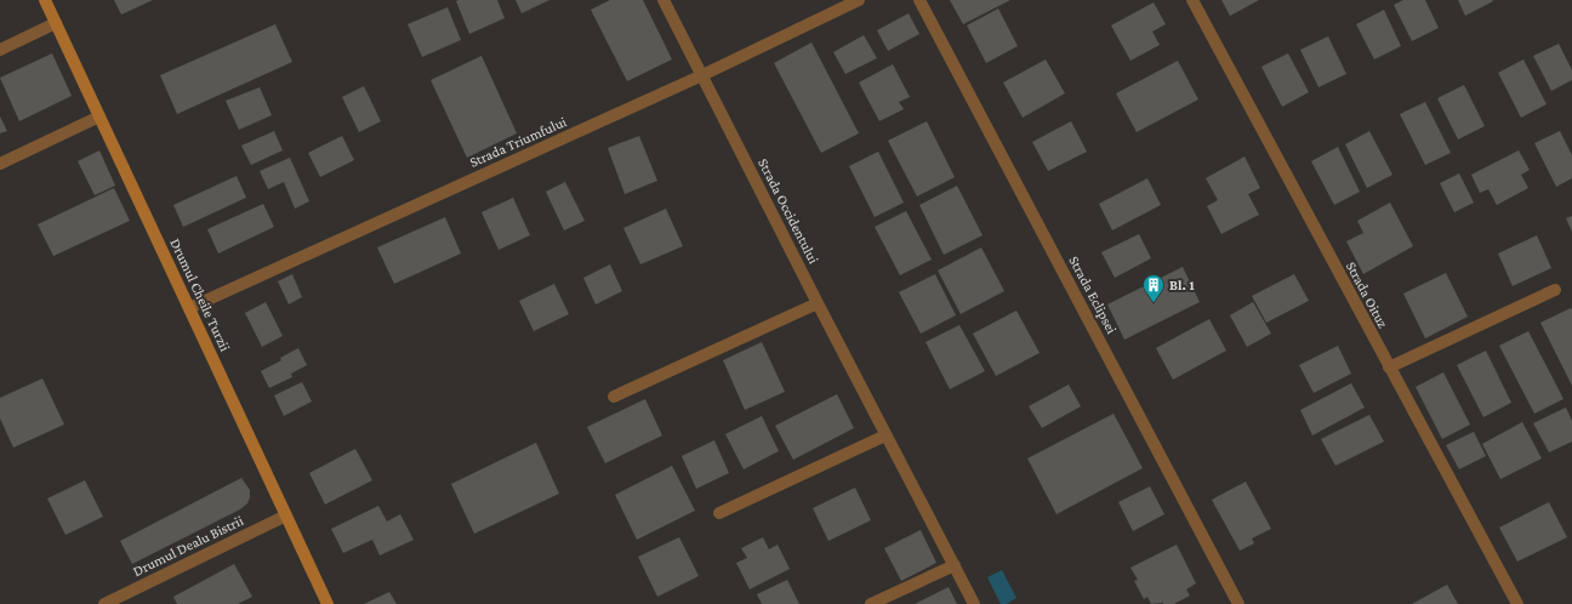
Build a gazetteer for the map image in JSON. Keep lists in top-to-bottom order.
{
  "streets": {
    "street": [
      "Strada Triumfului",
      "Strada Occidentului",
      "Drumul Cheile Turzii",
      "Strada Eclipsei",
      "Strada Oituz",
      "Drumul Dealu Bistrii"
    ]
  },
  "crossings": [
    ["Strada Triumfului", "Strada Occidentului"],
    ["Strada Triumfului", "Drumul Cheile Turzii"],
    ["Drumul Cheile Turzii", "Drumul Dealu Bistrii"]
  ],
  "places": {
    "building": ["Bl. 1"]
  }
}
